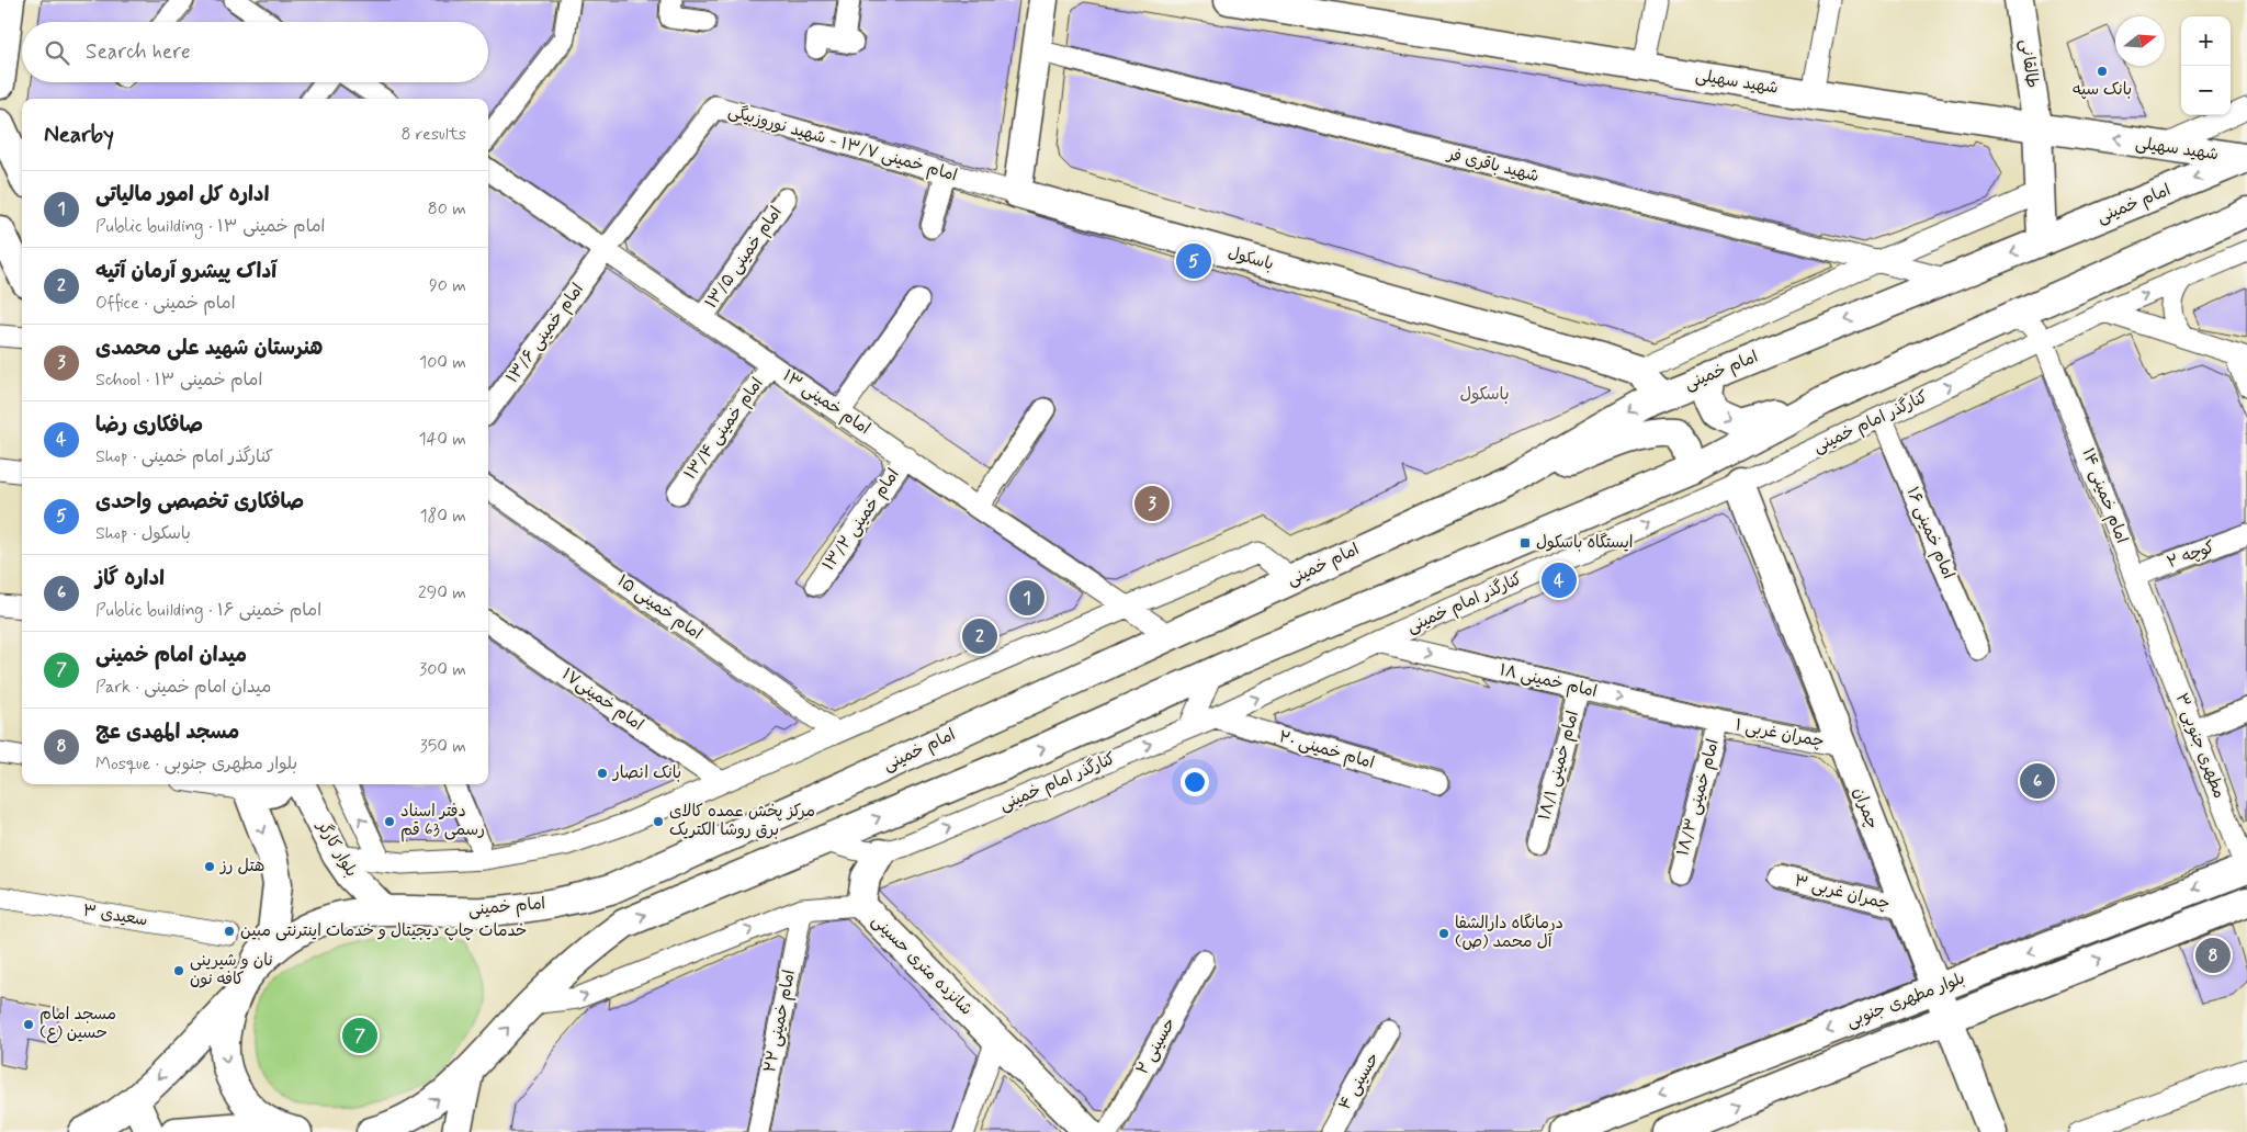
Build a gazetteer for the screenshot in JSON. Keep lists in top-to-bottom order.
{
  "streets": {
    "main road": [
      "طالقانی",
      "شهید سهیلی",
      "امام خمینی",
      "باسکول",
      "چمران",
      "بلوار کارگر",
      "شانزده متری حسینی",
      "بلوار مطهری جنوبی"
    ],
    "street": [
      "امام خمینی ۱۳/۷ - شهید نوروزبیگی",
      "شهید باقری فر",
      "امام خمینی ۱۳/۵",
      "امام خمینی ۱۳/۶",
      "امام خمینی ۱۳",
      "کنارگذر امام خمینی",
      "امام خمینی ۱۳/۴",
      "امام خمینی ۱۴",
      "امام خمینی ۱۳/۲",
      "امام خمینی ۱۶",
      "کوچه ۲",
      "امام خمینی ۱۵",
      "امام خمینی ۱۸",
      "امام خمینی۱۷",
      "چمران غربی ۱",
      "مطهری جنوبی ۳",
      "امام خمینی ۲۰",
      "امام خمینی ۱۸/۱",
      "امام خمینی ۱۸/۳",
      "چمران غربی ۳",
      "سعیدی ۳",
      "امام خمینی ۲۲",
      "حسینی ۲",
      "حسینی ۴"
    ]
  },
  "crossings": [
    ["طالقانی", "شهید سهیلی"],
    ["طالقانی", "امام خمینی"],
    ["شهید سهیلی", "امام خمینی"],
    ["امام خمینی ۱۳/۷ - شهید نوروزبیگی", "باسکول"],
    ["امام خمینی ۱۳/۷ - شهید نوروزبیگی", "امام خمینی ۱۳/۶"],
    ["امام خمینی ۱۳/۷ - شهید نوروزبیگی", "امام خمینی ۱۳"],
    ["شهید باقری فر", "امام خمینی"],
    ["امام خمینی", "باسکول"],
    ["امام خمینی", "امام خمینی ۱۳"],
    ["امام خمینی", "بلوار کارگر"],
    ["امام خمینی ۱۳/۵", "امام خمینی ۱۳"],
    ["امام خمینی ۱۳/۶", "امام خمینی ۱۳"],
    ["امام خمینی ۱۳", "امام خمینی ۱۳/۴"],
    ["امام خمینی ۱۳", "امام خمینی ۱۳/۲"],
    ["کنارگذر امام خمینی", "امام خمینی ۱۴"],
    ["کنارگذر امام خمینی", "امام خمینی ۱۶"],
    ["کنارگذر امام خمینی", "امام خمینی ۱۸"],
    ["کنارگذر امام خمینی", "امام خمینی ۲۰"],
    ["کنارگذر امام خمینی", "چمران"],
    ["امام خمینی ۱۴", "کوچه ۲"],
    ["امام خمینی ۱۴", "مطهری جنوبی ۳"],
    ["امام خمینی ۱۸", "چمران غربی ۱"],
    ["امام خمینی ۱۸", "امام خمینی ۱۸/۱"],
    ["امام خمینی ۱۸", "امام خمینی ۱۸/۳"],
    ["چمران غربی ۱", "امام خمینی ۱۸/۳"],
    ["چمران غربی ۱", "چمران"],
    ["مطهری جنوبی ۳", "بلوار مطهری جنوبی"],
    ["چمران", "چمران غربی ۳"],
    ["چمران", "بلوار مطهری جنوبی"],
    ["شانزده متری حسینی", "امام خمینی ۲۲"]
  ],
  "one_way": ["امام خمینی ۱۸"],
  "districts": ["باسکول"],
  "places": {
    "other": [
      "بانک سپه",
      "بانک انصار",
      "دفتر اسناد رسمی 63 قم",
      "مرکز پخش عمده کالای برق روشا الکتریک",
      "هتل رز",
      "خدمات چاپ دیجیتال و خدمات اینترنتی مبین",
      "درمانگاه دارالشفا آل محمد (ص)",
      "نان و شیرینی کافه نون",
      "مسجد امام حسین (ع)"
    ],
    "transit": ["ایستگاه باسکول"]
  },
  "north": "right",
  "page": {
    "map_buttons": ["+", "−"],
    "search": "Search here",
    "heading": ["Nearby", "8 results"],
    "list": [
      {
        "mark": "1",
        "name": "اداره کل امور مالیاتی",
        "note": "Public building · امام خمینی ۱۳",
        "value": "80 m"
      },
      {
        "mark": "2",
        "name": "آداک پیشرو آرمان آتیه",
        "note": "Office · امام خمینی",
        "value": "90 m"
      },
      {
        "mark": "3",
        "name": "هنرستان شهید علی محمدی",
        "note": "School · امام خمینی ۱۳",
        "value": "100 m"
      },
      {
        "mark": "4",
        "name": "صافکاری رضا",
        "note": "Shop · کنارگذر امام خمینی",
        "value": "140 m"
      },
      {
        "mark": "5",
        "name": "صافکاری تخصصی واحدی",
        "note": "Shop · باسکول",
        "value": "180 m"
      },
      {
        "mark": "6",
        "name": "اداره گاز",
        "note": "Public building · امام خمینی ۱۶",
        "value": "290 m"
      },
      {
        "mark": "7",
        "name": "میدان امام خمینی",
        "note": "Park · میدان امام خمینی",
        "value": "300 m"
      },
      {
        "mark": "8",
        "name": "مسجد المهدی عج",
        "note": "Mosque · بلوار مطهری جنوبی",
        "value": "350 m"
      }
    ],
    "pins": [
      "5",
      "3",
      "4",
      "1",
      "2",
      "6",
      "8",
      "7"
    ]
  }
}
